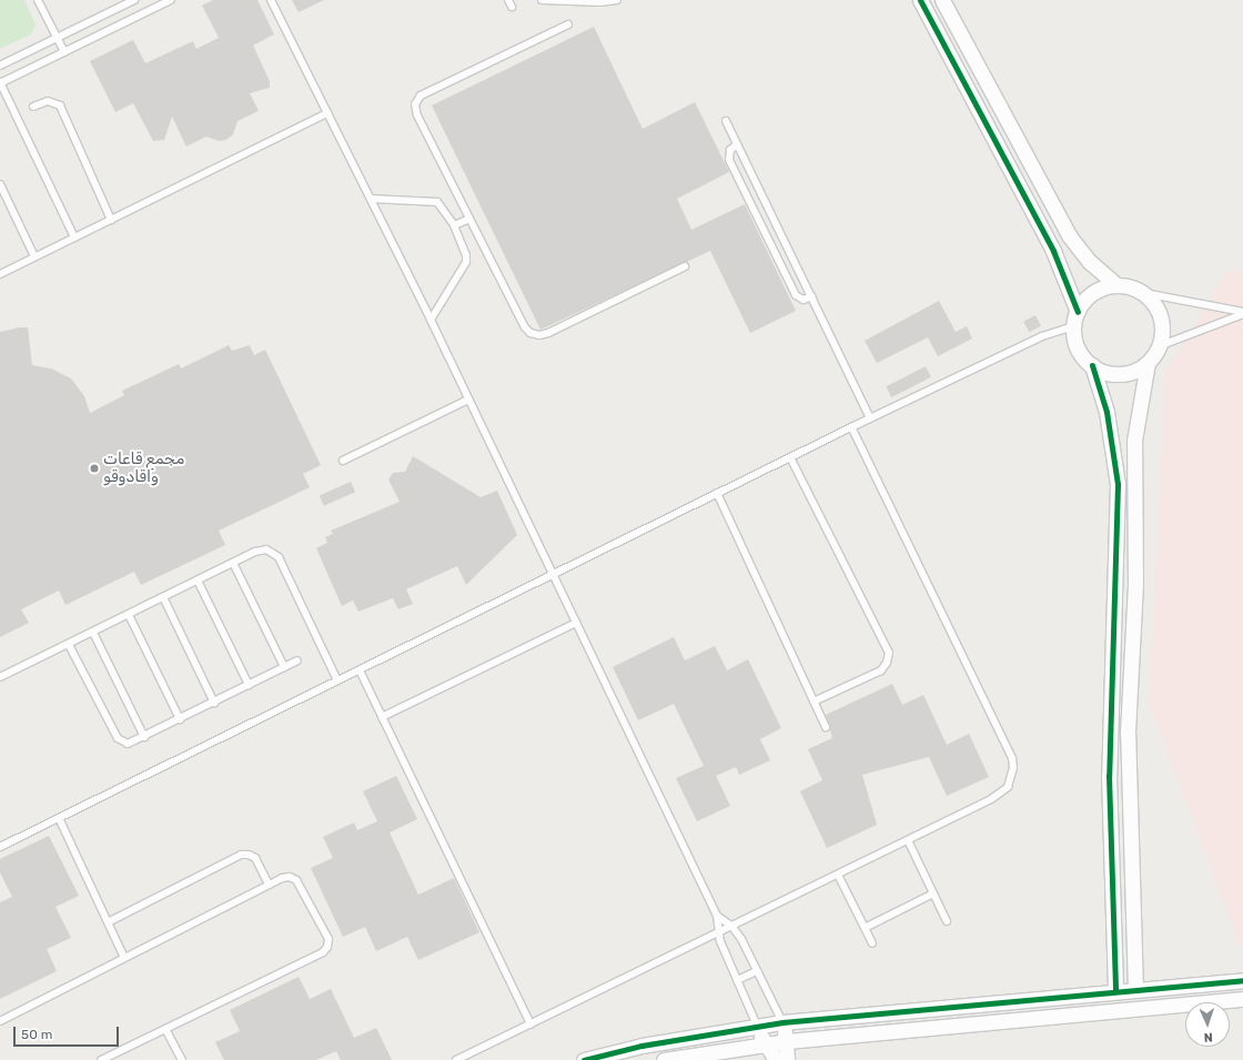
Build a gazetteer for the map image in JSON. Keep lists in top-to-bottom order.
{
  "places": ["مجمع قاعات واقادوقو"],
  "scale_bar": "50 m",
  "north": "bottom"
}
